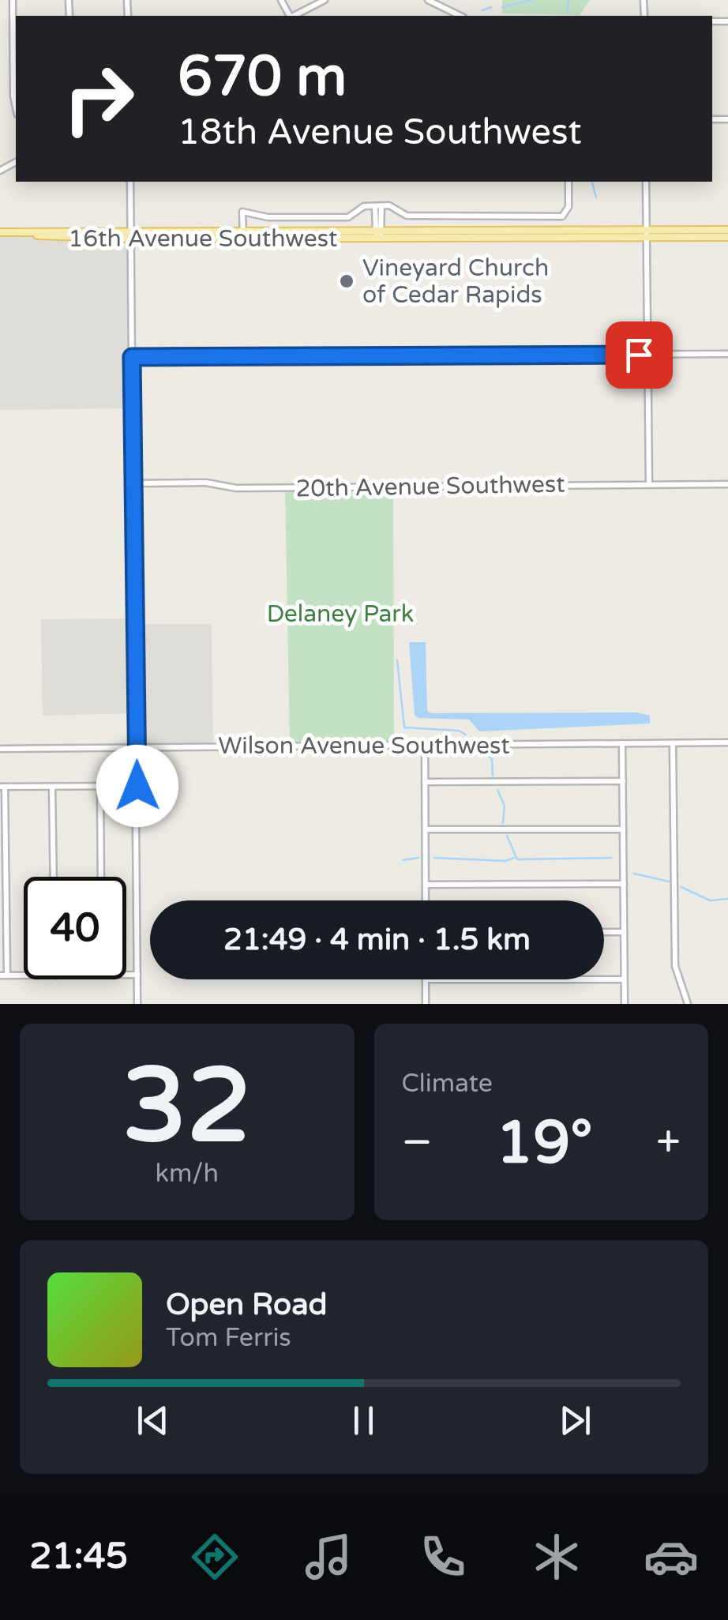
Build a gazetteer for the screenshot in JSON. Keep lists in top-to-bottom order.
{
  "streets": {
    "main road": ["16th Avenue Southwest"],
    "street": ["20th Avenue Southwest", "Wilson Avenue Southwest"]
  },
  "parks": ["Delaney Park"],
  "places": ["Vineyard Church of Cedar Rapids"],
  "page": {
    "turn": ["670 m", "18th Avenue Southwest"],
    "limit": "40",
    "trip": "21:49 · 4 min · 1.5 km",
    "tile": [
      ["32", "km/h"],
      "Climate"
    ],
    "heat": ["−", "19°", "+"],
    "song": ["Open Road", "Tom Ferris"],
    "tabs": "21:45"
  }
}
